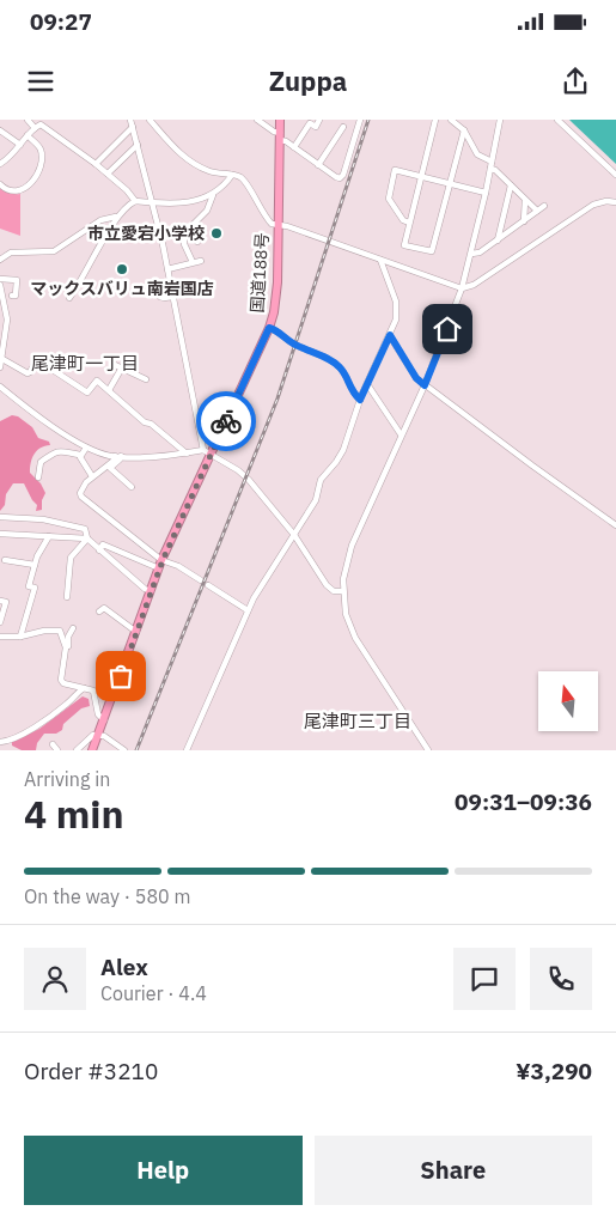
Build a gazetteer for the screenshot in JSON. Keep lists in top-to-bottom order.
{
  "streets": {
    "highway": ["国道188号"]
  },
  "districts": ["尾津町一丁目", "尾津町三丁目"],
  "places": ["市立愛宕小学校", "マックスバリュ南岩国店"],
  "north": "top",
  "page": {
    "status": "09:27",
    "header": "Zuppa",
    "heading": ["4 min", "Arriving in", "09:31–09:36"],
    "panel": [
      "Alex",
      "Courier · 4.4",
      "Order #3210",
      "¥3,290"
    ],
    "bar": "On the way · 580 m",
    "buttons": ["Help", "Share"]
  }
}
